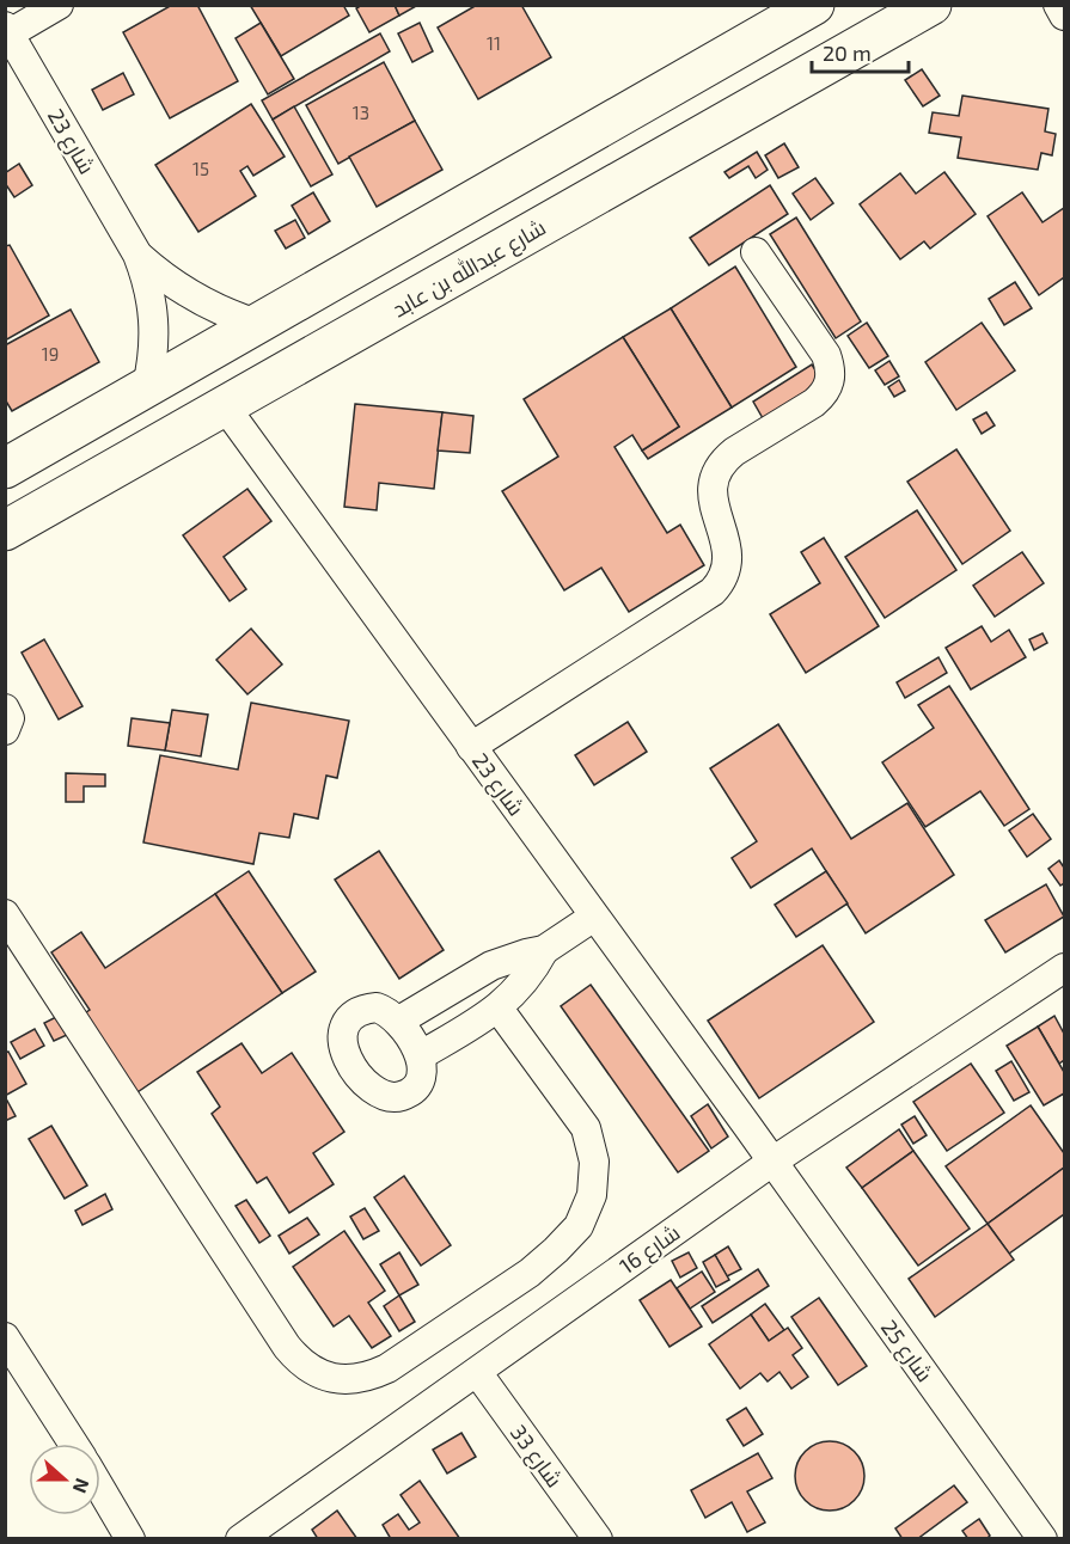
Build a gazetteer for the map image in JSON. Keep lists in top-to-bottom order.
{
  "streets": {
    "main road": ["شارع عبدالله بن عابد"],
    "street": [
      "شارع 23",
      "شارع 16",
      "شارع 25",
      "شارع 33"
    ]
  },
  "crossings": [
    ["شارع 23", "شارع عبدالله بن عابد"],
    ["شارع 23", "شارع 16"],
    ["شارع 23", "شارع 25"],
    ["شارع 16", "شارع 25"],
    ["شارع 16", "شارع 33"]
  ],
  "house_numbers": [
    "11",
    "13",
    "15",
    "19"
  ],
  "scale_bar": "20 m",
  "north": "right"
}
